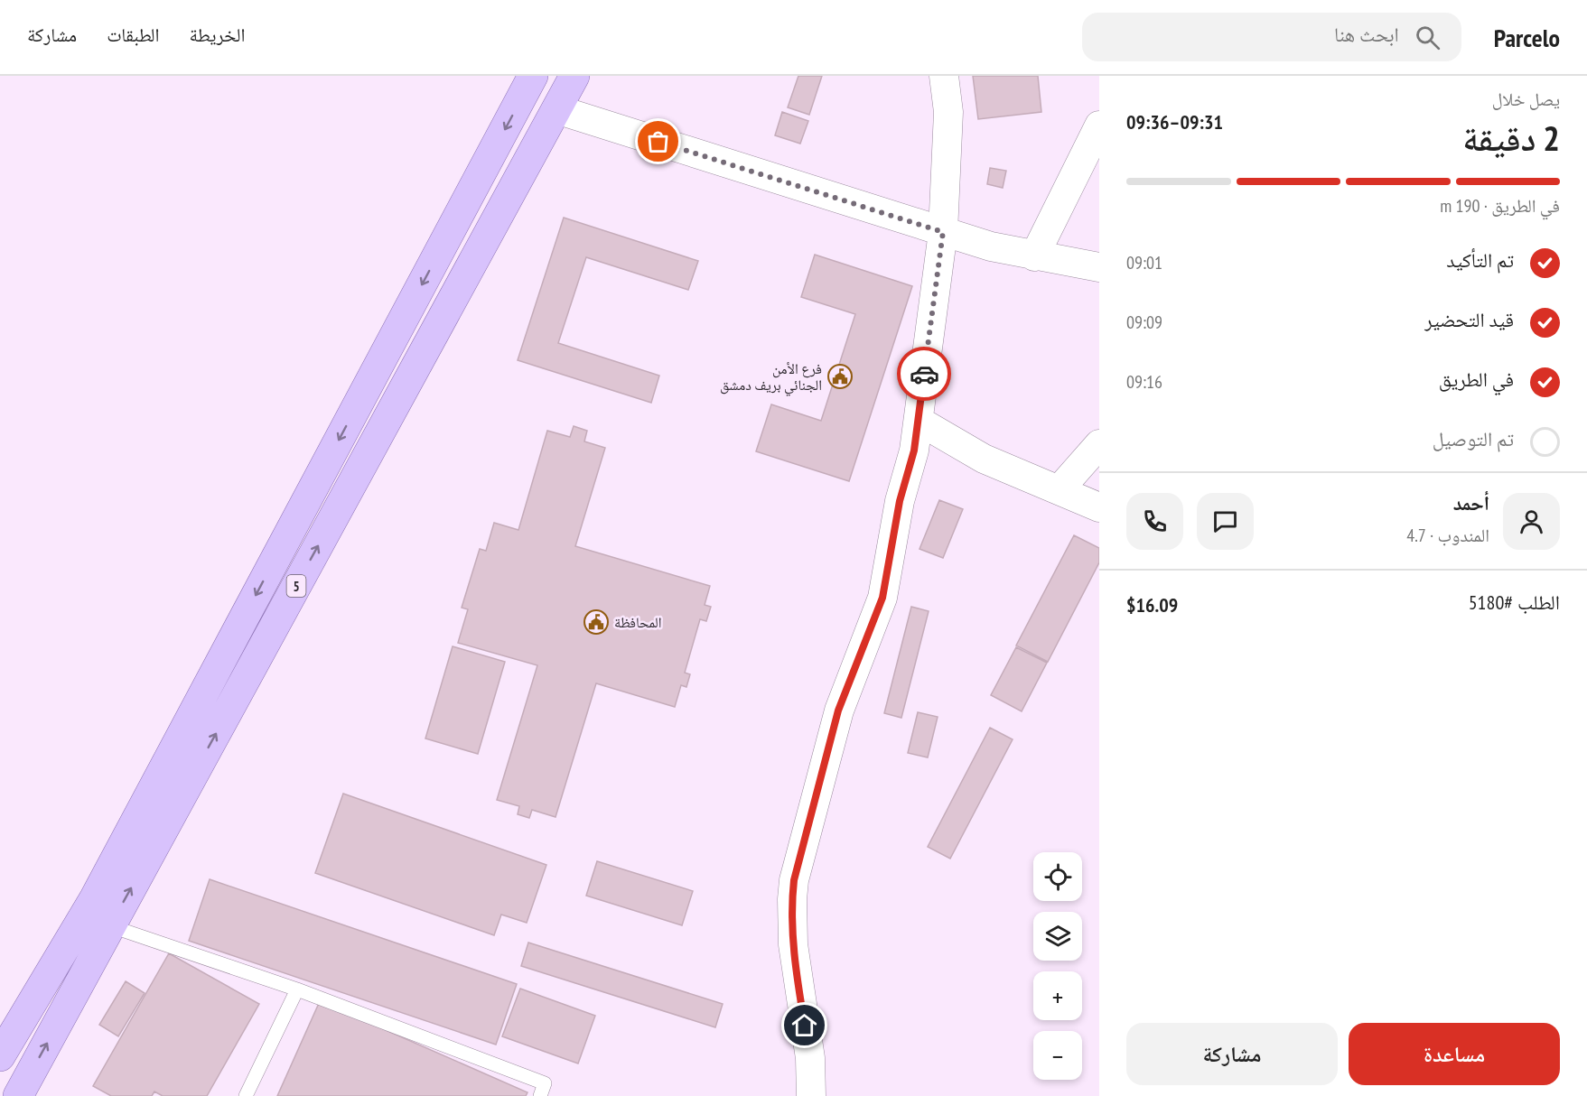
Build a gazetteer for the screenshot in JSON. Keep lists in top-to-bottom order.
{
  "streets": {
    "main road": ["5"]
  },
  "places": {
    "public building": ["فرع الأمن الجنائي بريف دمشق", "المحافظة"]
  },
  "page": {
    "header": "Parcelo",
    "search": "ابحث هنا",
    "nav": ["الخريطة", "الطبقات", "مشاركة"],
    "heading": ["2 دقيقة", "يصل خلال", "09:31–09:36"],
    "panel": [
      "أحمد",
      "المندوب · 4.7",
      "الطلب #5180",
      "$16.09"
    ],
    "bar": "في الطريق · 190 m",
    "list": [
      ["تم التأكيد", "09:01"],
      ["قيد التحضير", "09:09"],
      ["في الطريق", "09:16"],
      "تم التوصيل"
    ],
    "map_buttons": ["+", "−"],
    "buttons": ["مساعدة", "مشاركة"]
  }
}
